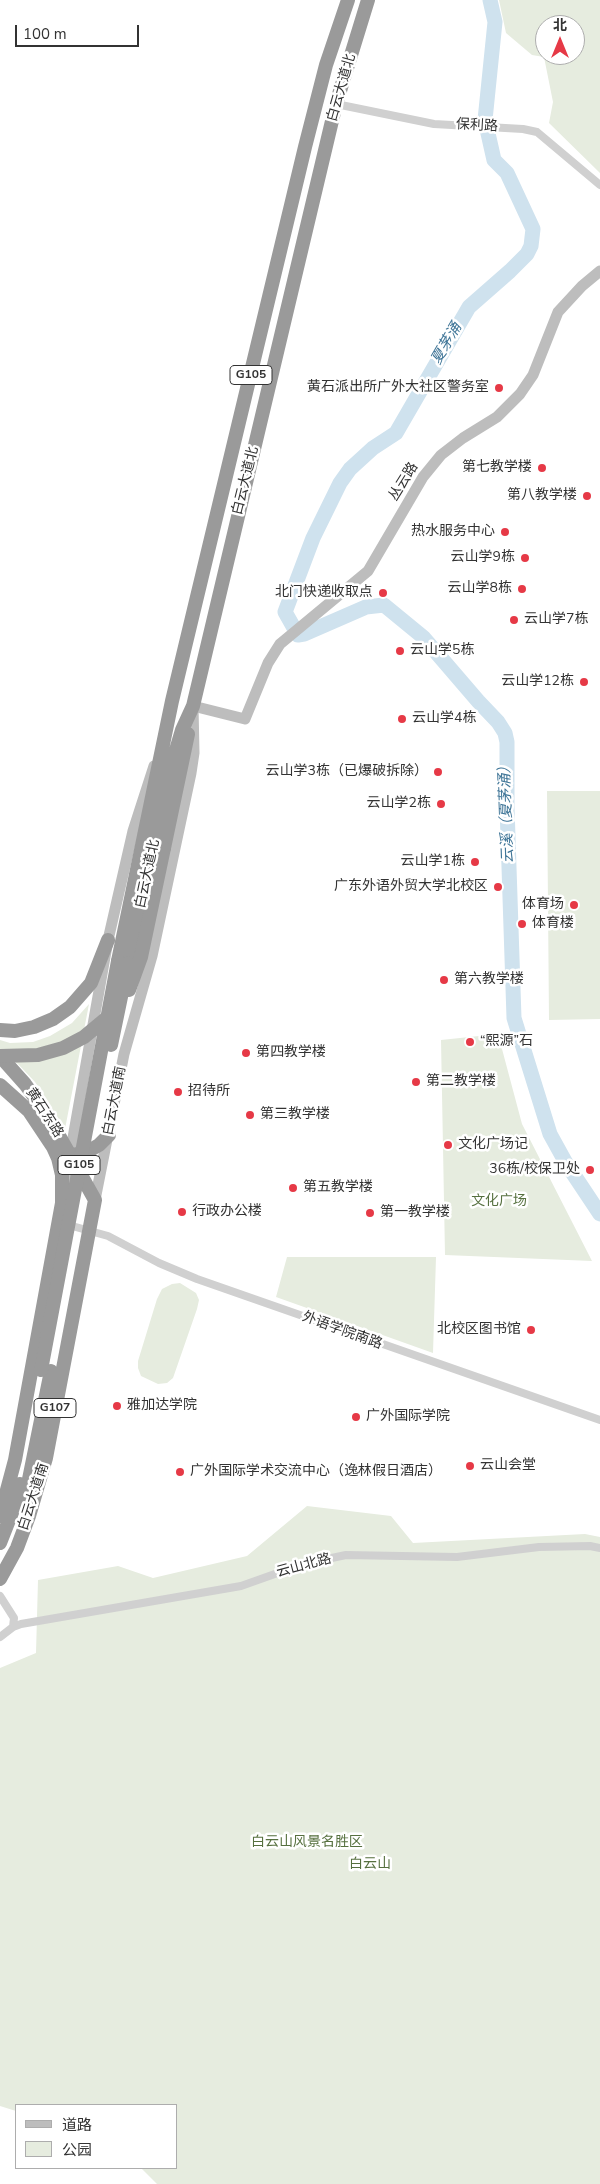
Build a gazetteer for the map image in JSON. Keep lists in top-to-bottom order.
{
  "streets": {
    "highway": [
      "白云大道北",
      "G105",
      "白云大道南",
      "黄石东路",
      "G107"
    ],
    "main road": ["丛云路"],
    "street": ["保利路", "外语学院南路", "云山北路"]
  },
  "crossings": [
    ["白云大道北", "保利路"],
    ["白云大道北", "丛云路"],
    ["白云大道北", "白云大道南"],
    ["丛云路", "白云大道南"],
    ["白云大道南", "黄石东路"],
    ["白云大道南", "外语学院南路"]
  ],
  "water": ["夏茅涌", "云溪（夏茅涌）"],
  "parks": ["文化广场", "白云山风景名胜区", "白云山"],
  "places": [
    "黄石派出所广外大社区警务室",
    "第七教学楼",
    "第八教学楼",
    "热水服务中心",
    "云山学9栋",
    "云山学8栋",
    "北门快递收取点",
    "云山学7栋",
    "云山学5栋",
    "云山学12栋",
    "云山学4栋",
    "云山学3栋（已爆破拆除）",
    "云山学2栋",
    "云山学1栋",
    "广东外语外贸大学北校区",
    "体育场",
    "体育楼",
    "第六教学楼",
    "“熙源”石",
    "第四教学楼",
    "第二教学楼",
    "招待所",
    "第三教学楼",
    "文化广场记",
    "36栋/校保卫处",
    "第五教学楼",
    "行政办公楼",
    "第一教学楼",
    "北校区图书馆",
    "雅加达学院",
    "广外国际学院",
    "云山会堂",
    "广外国际学术交流中心（逸林假日酒店）"
  ],
  "legend": ["道路", "公园"],
  "scale_bar": "100 m",
  "north": "top"
}
